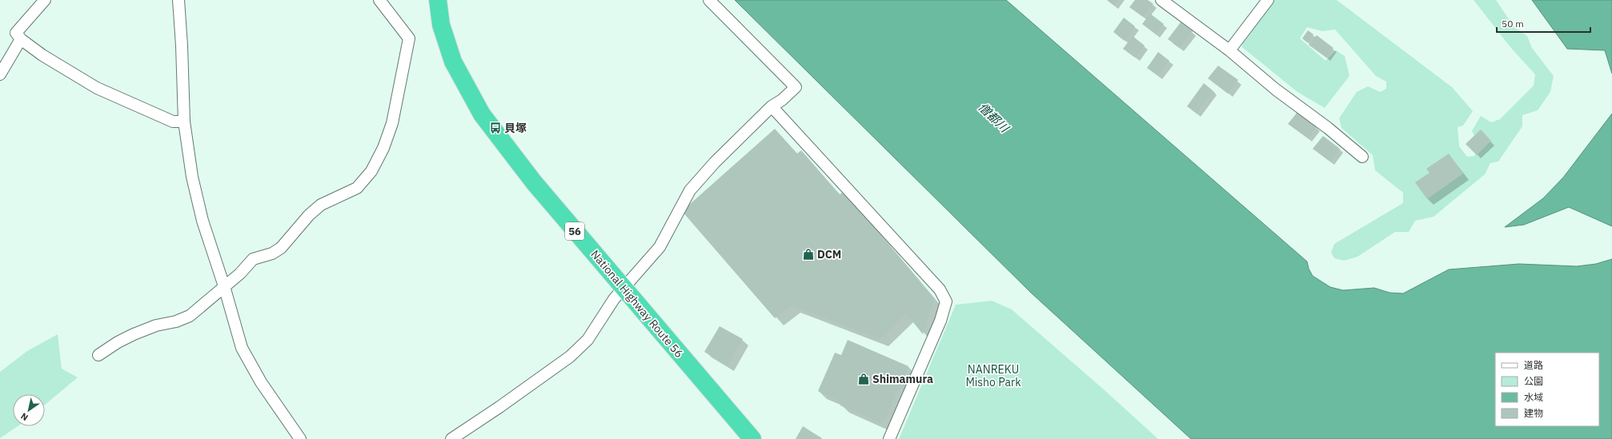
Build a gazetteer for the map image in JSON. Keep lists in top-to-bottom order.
{
  "streets": {
    "highway": ["56", "National Highway Route 56"]
  },
  "water": ["僧都川"],
  "parks": ["NANREKU Misho Park"],
  "places": {
    "bus stop": ["貝塚"],
    "shop": ["DCM", "Shimamura"]
  },
  "legend": [
    "道路",
    "公園",
    "水域",
    "建物"
  ],
  "scale_bar": "50 m",
  "north": "bottom left"
}
